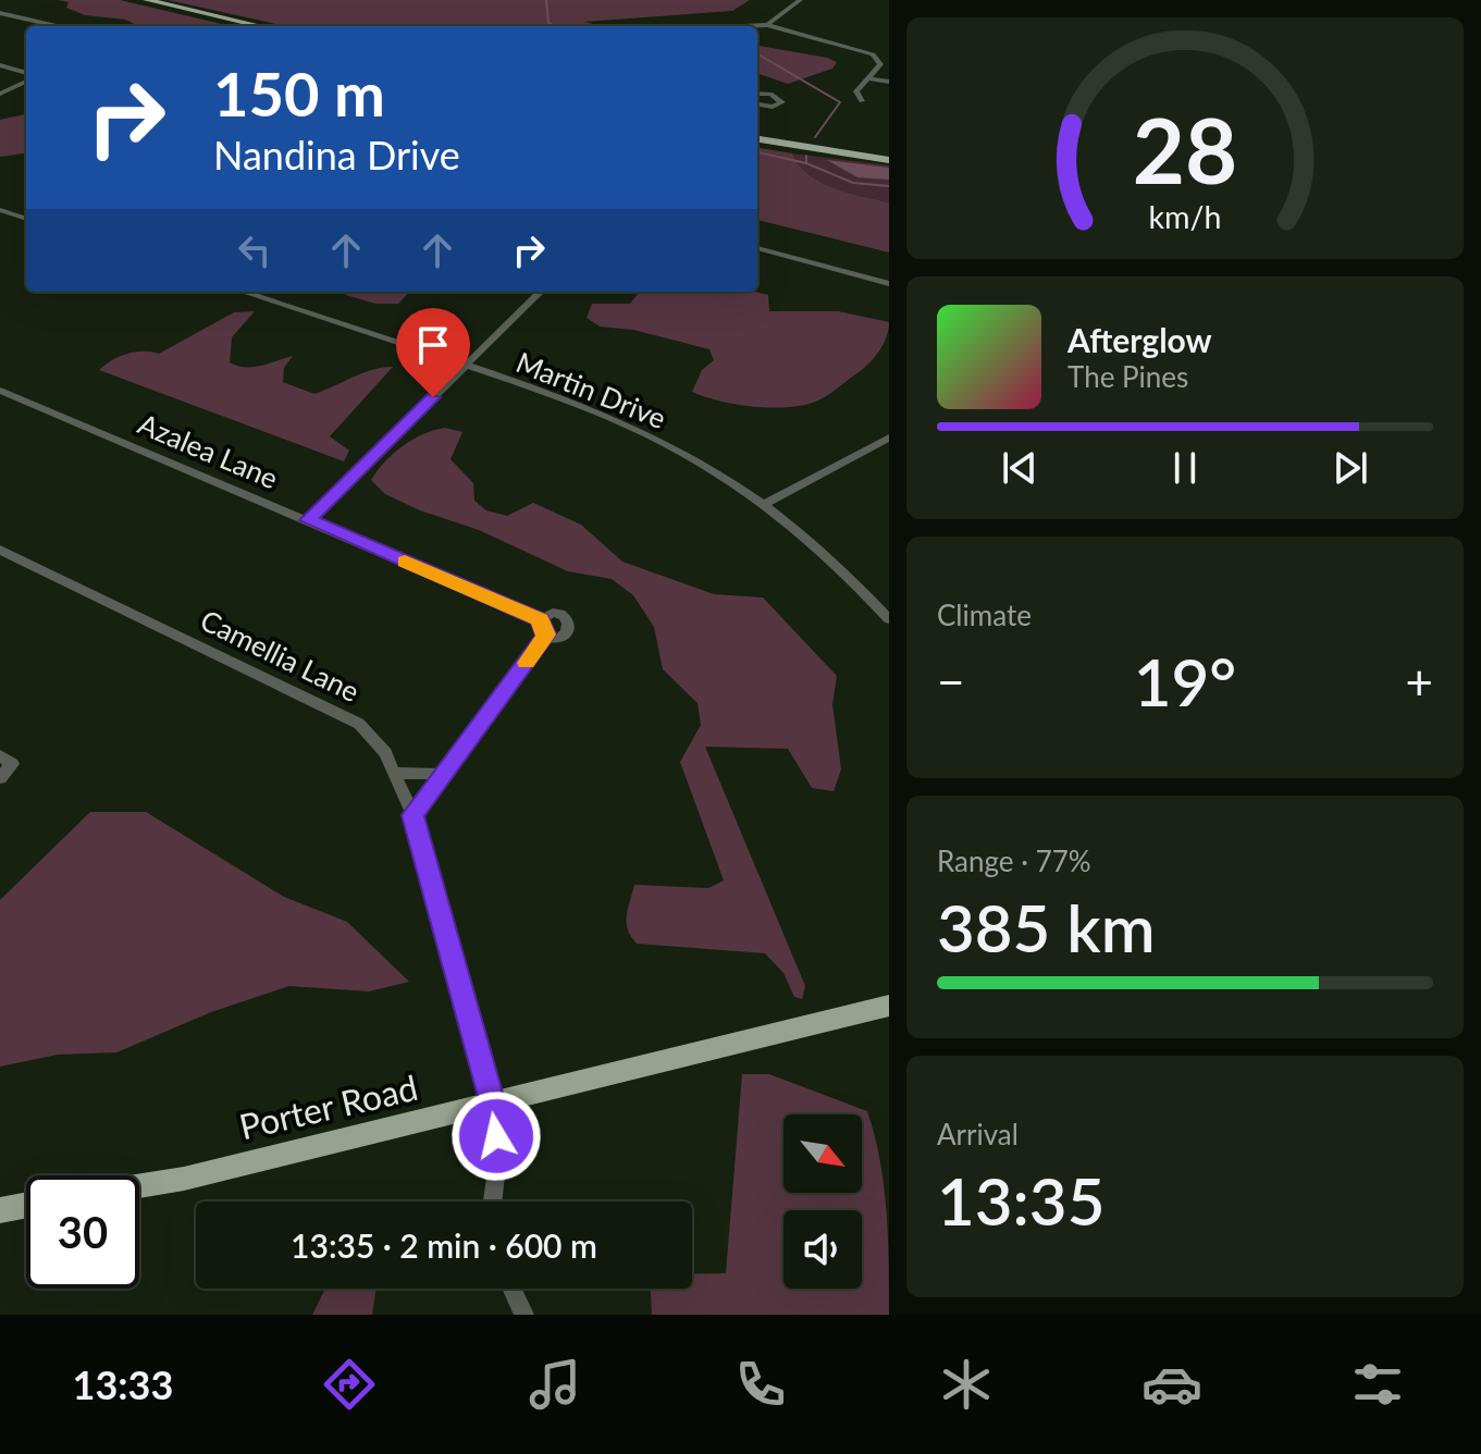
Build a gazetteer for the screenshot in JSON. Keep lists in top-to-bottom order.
{
  "streets": {
    "main road": ["Porter Road"],
    "street": ["Martin Drive", "Azalea Lane", "Camellia Lane"]
  },
  "crossings": [
    ["Camellia Lane", "Porter Road"]
  ],
  "north": "bottom right",
  "page": {
    "turn": ["150 m", "Nandina Drive"],
    "song": ["Afterglow", "The Pines"],
    "tile": [
      "Climate",
      ["Range · 77%", "385 km"],
      ["Arrival", "13:35"]
    ],
    "heat": ["−", "19°", "+"],
    "limit": "30",
    "trip": "13:35 · 2 min · 600 m",
    "tabs": "13:33",
    "gauge": ["28", "km/h"]
  }
}
